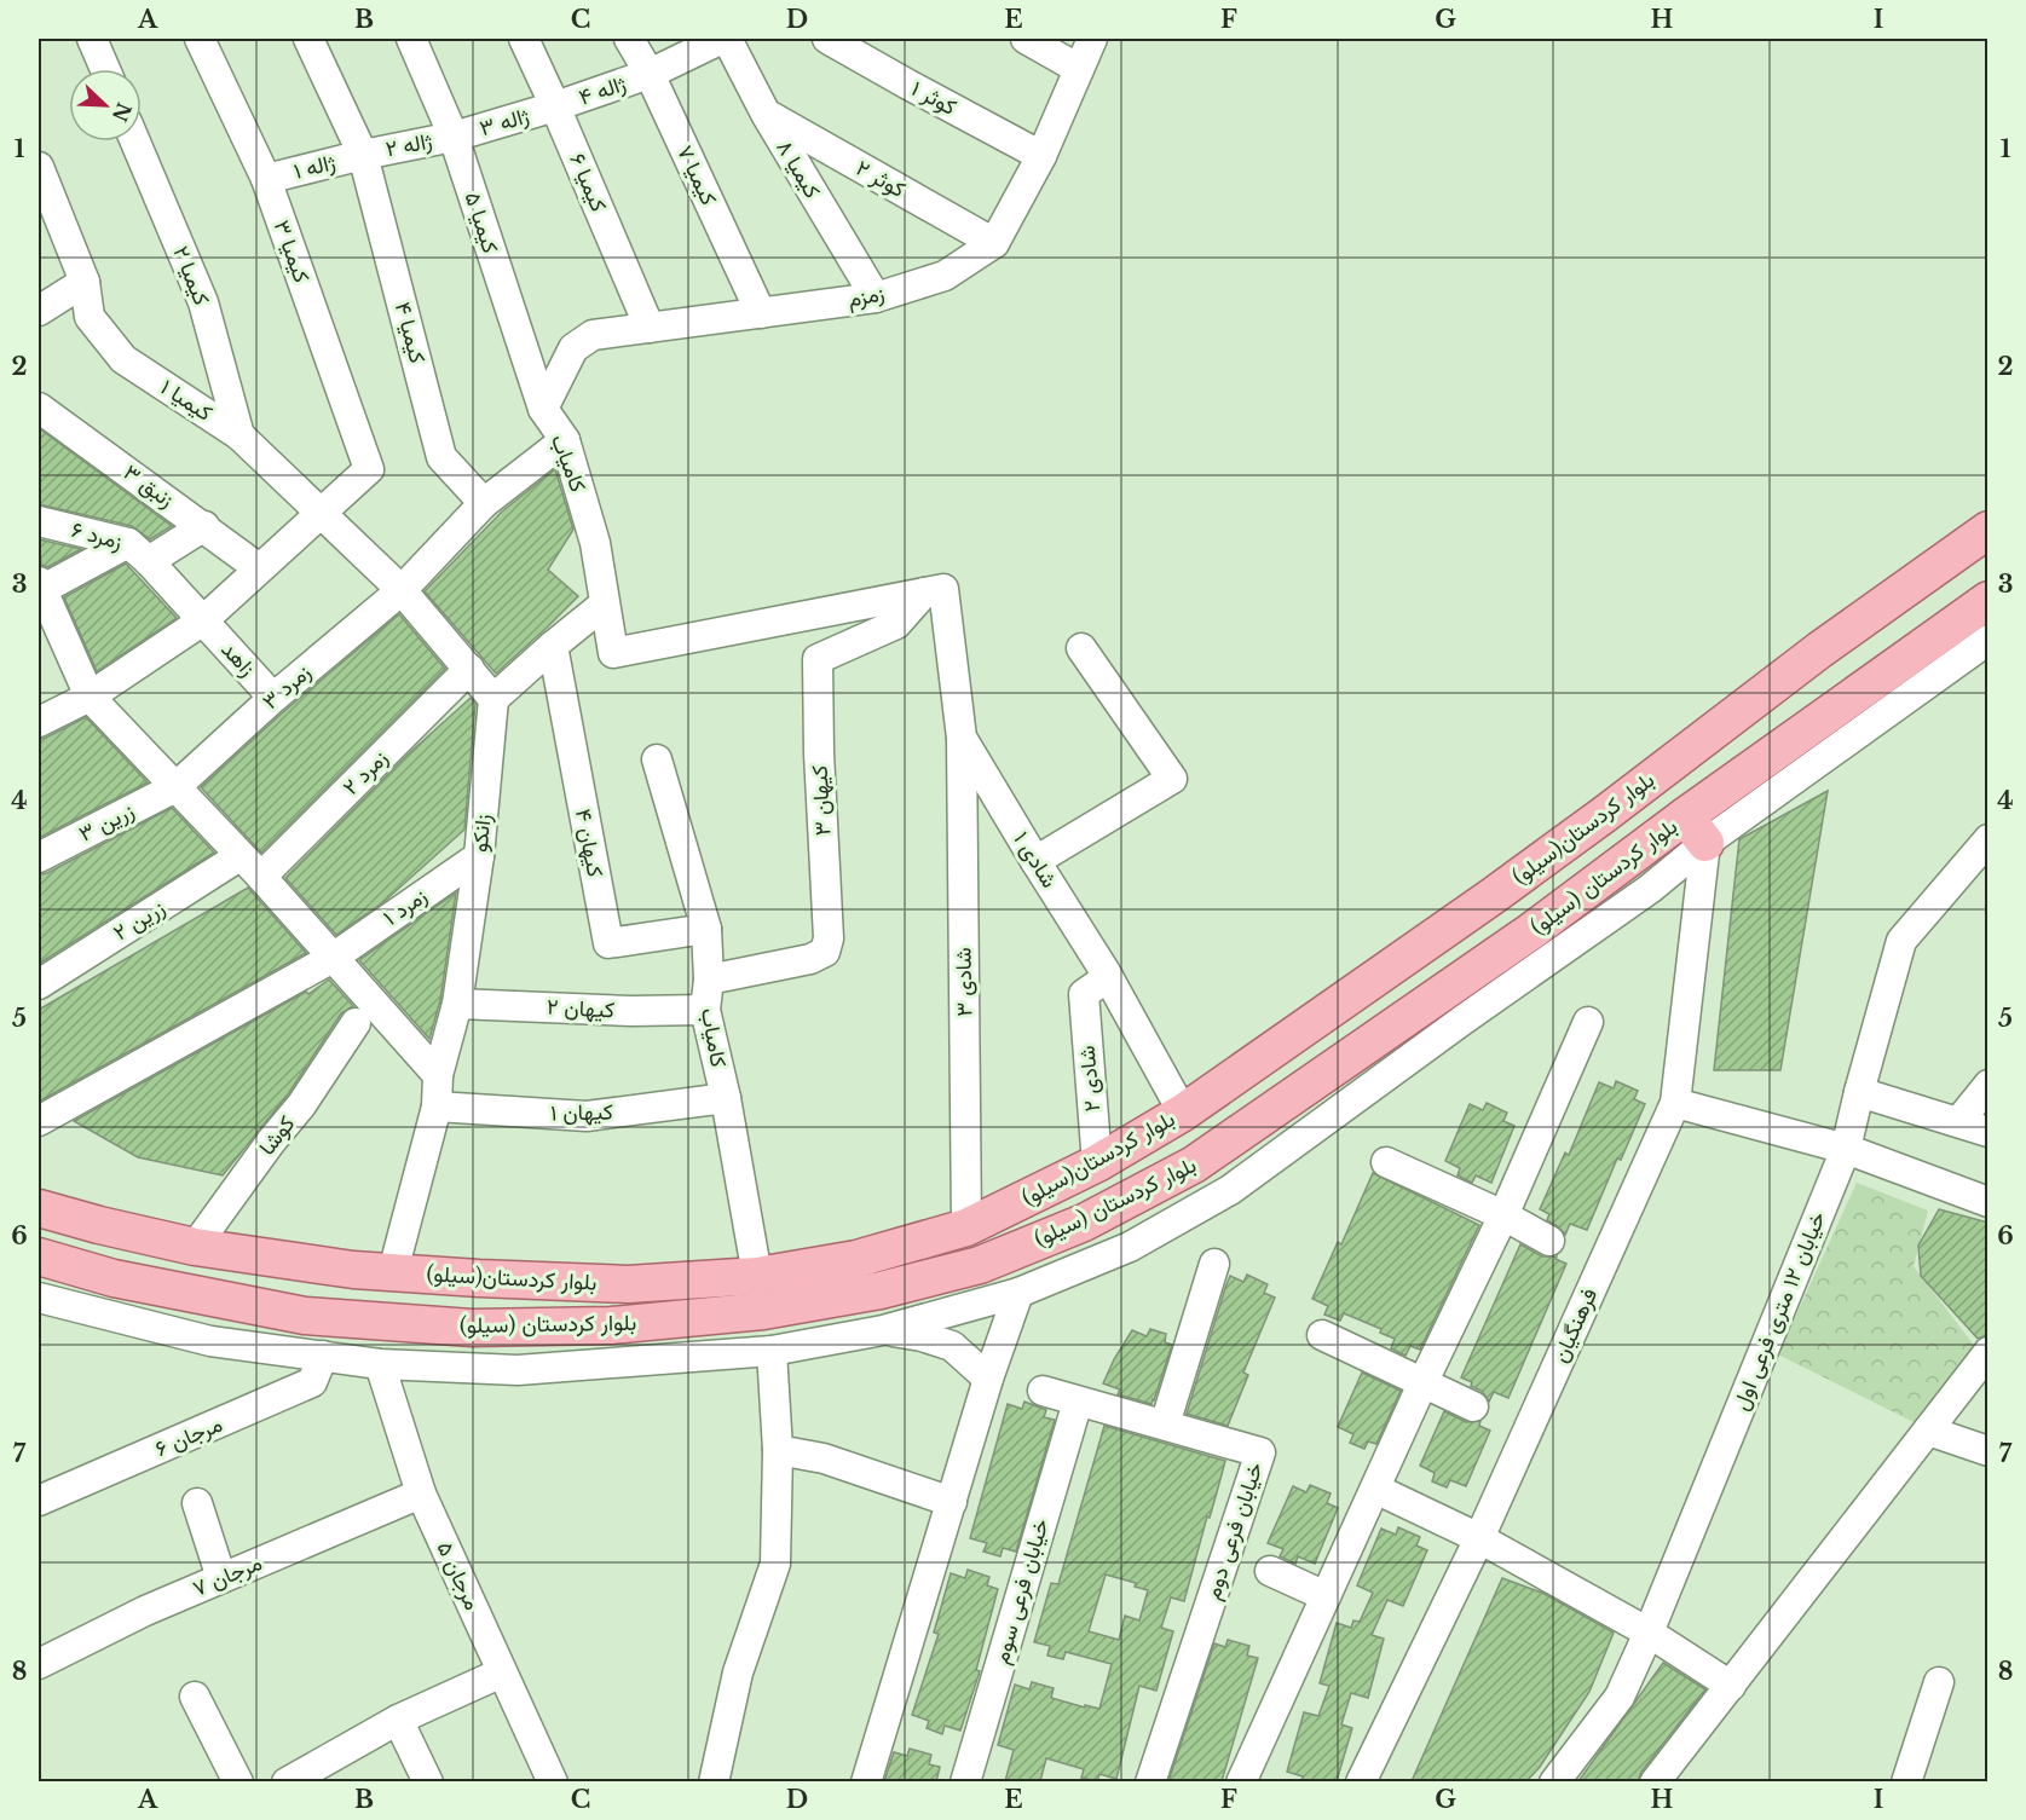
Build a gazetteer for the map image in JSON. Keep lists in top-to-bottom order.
{
  "streets": {
    "main road": ["بلوار کردستان(سیلو)", "بلوار کردستان (سیلو)"],
    "street": [
      "ژاله ۴",
      "کوثر ۱",
      "ژاله ۳",
      "ژاله ۲",
      "ژاله ۱",
      "کیمیا ۸",
      "کیمیا ۷",
      "کوثر ۲",
      "کیمیا ۶",
      "کیمیا ۵",
      "کیمیا ۳",
      "کیمیا ۲",
      "زمزم",
      "کیمیا ۴",
      "کیمیا ۱",
      "کامیاب",
      "زنبق ۳",
      "زمرد ۶",
      "زاهد",
      "زمرد ۳",
      "زمرد ۲",
      "کیهان ۳",
      "زرین ۳",
      "زانکو",
      "کیهان ۴",
      "شادی ۱",
      "زمرد ۱",
      "زرین ۲",
      "شادی ۳",
      "کیهان ۲",
      "شادی ۲",
      "کیهان ۱",
      "کوشا",
      "خیابان ۱۲ متری فرعی اول",
      "فرهنگیان",
      "مرجان ۶",
      "خیابان فرعی دوم",
      "مرجان ۷",
      "مرجان ۵",
      "خیابان فرعی سوم"
    ]
  },
  "crossings": [
    ["ژاله ۴", "ژاله ۳"],
    ["ژاله ۴", "کیمیا ۸"],
    ["ژاله ۴", "کیمیا ۷"],
    ["ژاله ۴", "کیمیا ۶"],
    ["کوثر ۱", "زمزم"],
    ["ژاله ۳", "ژاله ۲"],
    ["ژاله ۳", "کیمیا ۶"],
    ["ژاله ۳", "کیمیا ۵"],
    ["ژاله ۲", "ژاله ۱"],
    ["ژاله ۲", "کیمیا ۵"],
    ["ژاله ۲", "کیمیا ۴"],
    ["ژاله ۱", "کیمیا ۳"],
    ["ژاله ۱", "کیمیا ۴"],
    ["کیمیا ۸", "کوثر ۲"],
    ["کیمیا ۸", "زمزم"],
    ["کیمیا ۷", "زمزم"],
    ["کوثر ۲", "زمزم"],
    ["کیمیا ۶", "زمزم"],
    ["کیمیا ۵", "زمزم"],
    ["کیمیا ۵", "کامیاب"],
    ["کیمیا ۳", "کیمیا ۱"],
    ["کیمیا ۲", "کیمیا ۱"],
    ["زمزم", "کامیاب"],
    ["کیمیا ۱", "زمرد ۳"],
    ["کامیاب", "کیهان ۳"],
    ["کامیاب", "بلوار کردستان(سیلو)"],
    ["کامیاب", "کیهان ۴"],
    ["کامیاب", "شادی ۱"],
    ["کامیاب", "کیهان ۲"],
    ["کامیاب", "کیهان ۱"],
    ["زمرد ۶", "زاهد"],
    ["زاهد", "زمرد ۳"],
    ["زمرد ۳", "زرین ۳"],
    ["کیهان ۳", "شادی ۱"],
    ["بلوار کردستان(سیلو)", "زانکو"],
    ["بلوار کردستان(سیلو)", "شادی ۱"],
    ["بلوار کردستان(سیلو)", "شادی ۳"],
    ["بلوار کردستان(سیلو)", "شادی ۲"],
    ["بلوار کردستان(سیلو)", "کوشا"],
    ["زانکو", "زمرد ۱"],
    ["زانکو", "کیهان ۲"],
    ["زانکو", "کیهان ۱"],
    ["شادی ۱", "شادی ۳"],
    ["شادی ۱", "شادی ۲"],
    ["بلوار کردستان (سیلو)", "فرهنگیان"],
    ["خیابان فرعی دوم", "خیابان فرعی سوم"],
    ["مرجان ۷", "مرجان ۵"]
  ],
  "north": "bottom right",
  "grid": {
    "columns": [
      "A",
      "B",
      "C",
      "D",
      "E",
      "F",
      "G",
      "H",
      "I"
    ],
    "rows": [
      "1",
      "2",
      "3",
      "4",
      "5",
      "6",
      "7",
      "8"
    ]
  }
}
